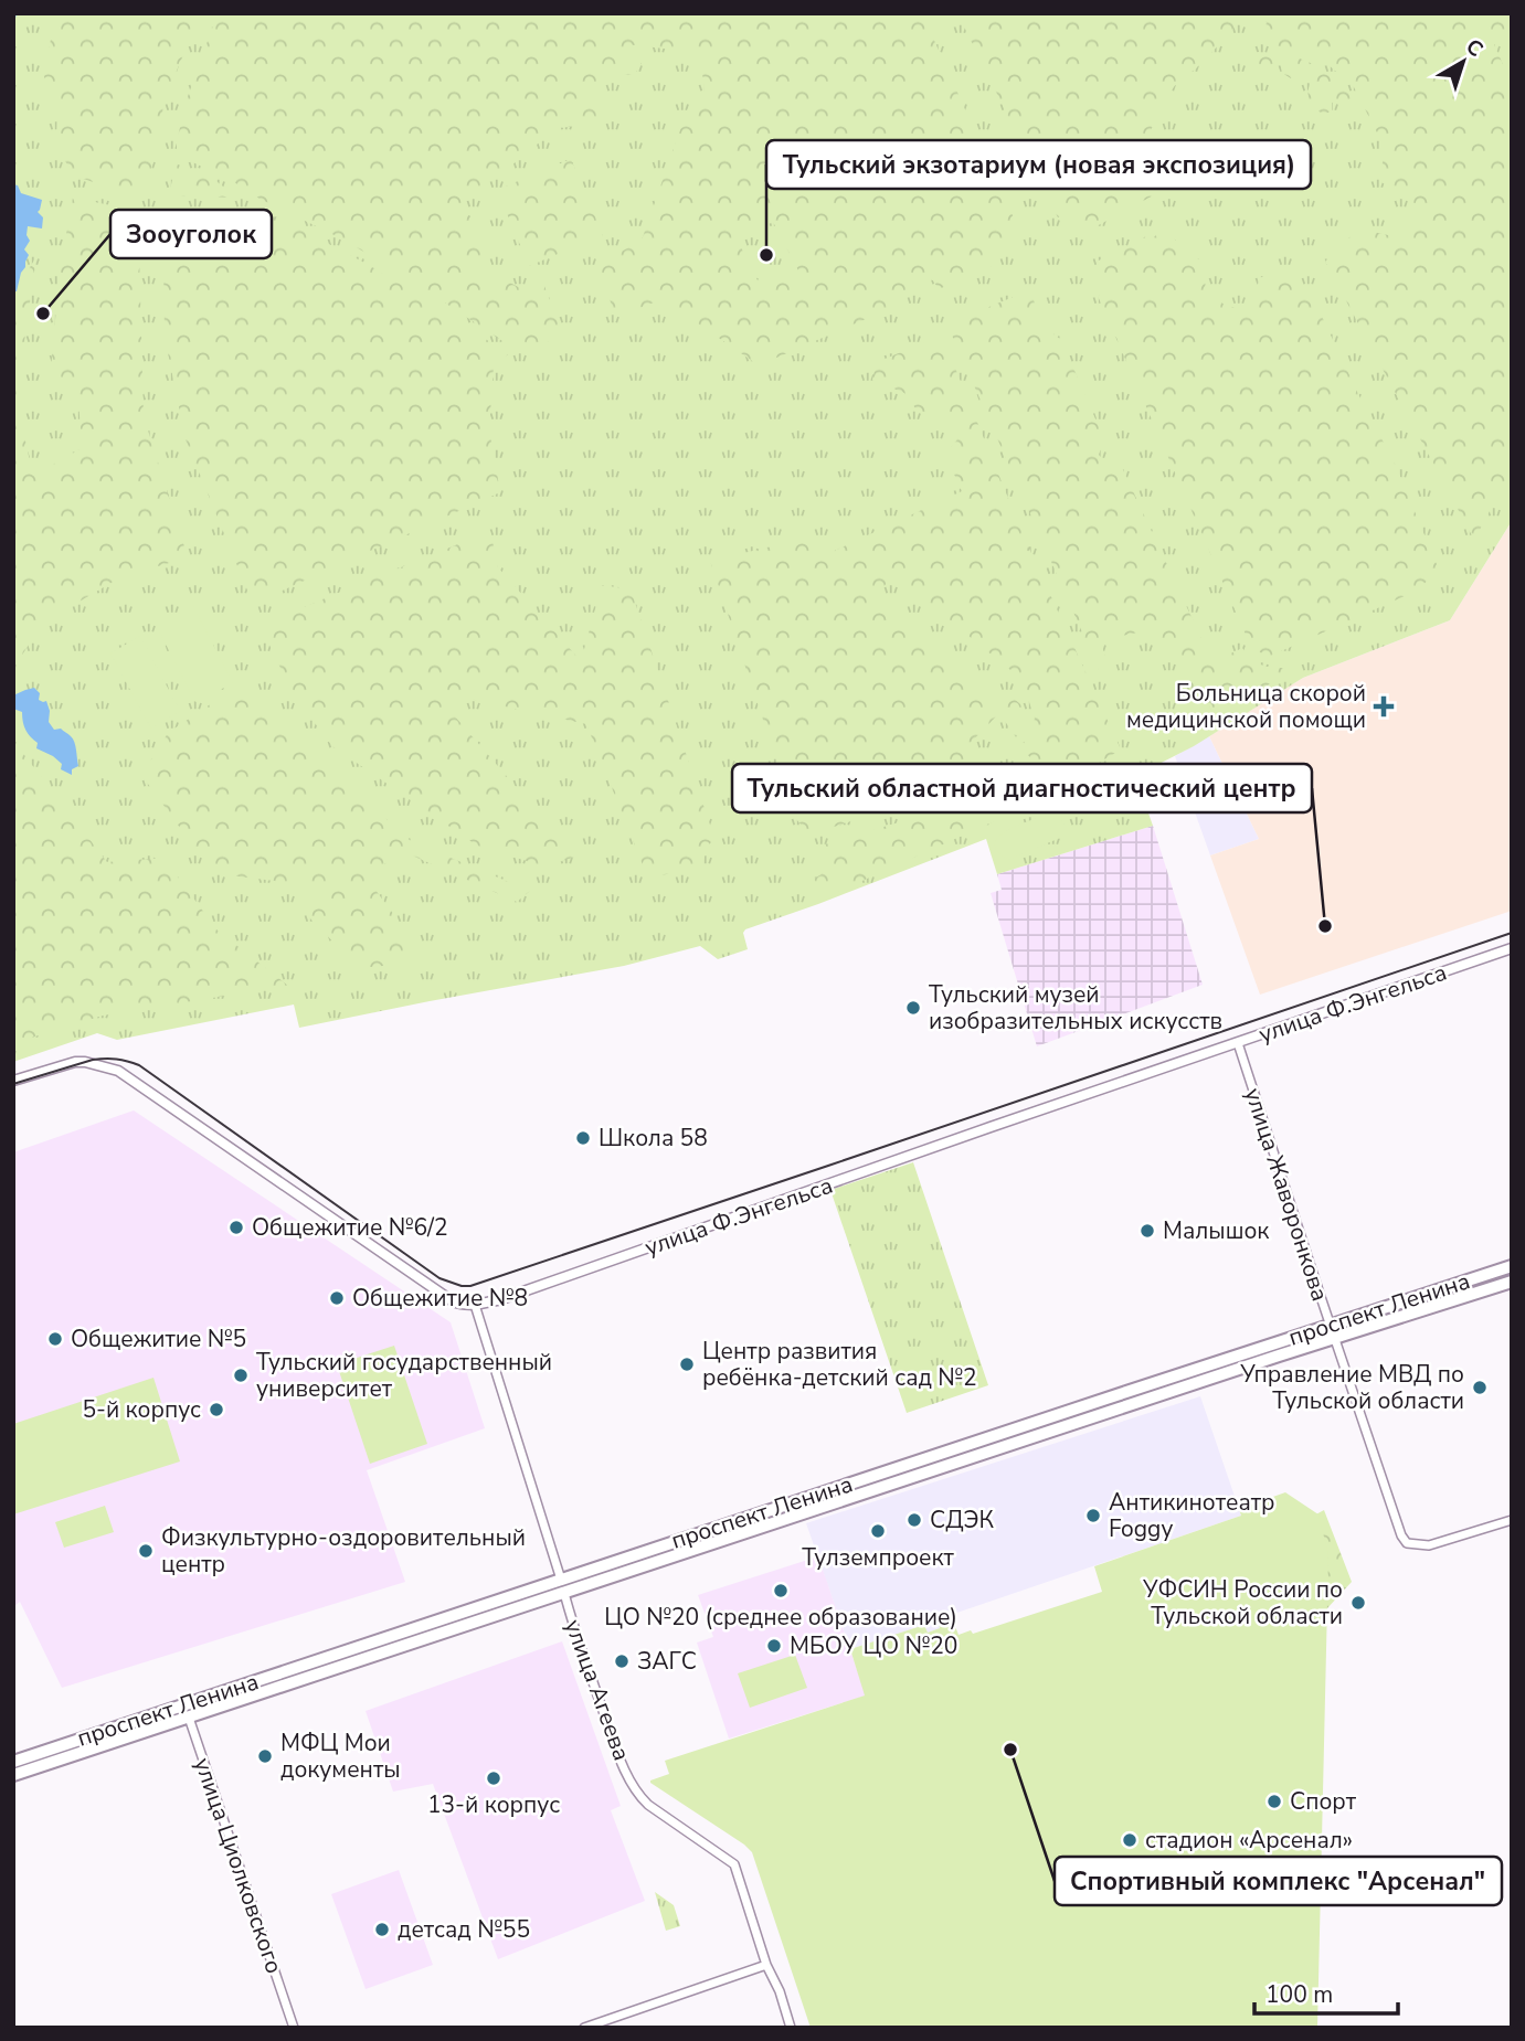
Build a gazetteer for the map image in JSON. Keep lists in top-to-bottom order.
{
  "streets": {
    "main road": ["проспект Ленина", "улица Агеева", "улица Циолковского"],
    "street": ["улица Ф.Энгельса", "улица Жаворонкова"]
  },
  "crossings": [
    ["улица Ф.Энгельса", "улица Жаворонкова"],
    ["улица Ф.Энгельса", "улица Агеева"],
    ["улица Жаворонкова", "проспект Ленина"],
    ["проспект Ленина", "улица Агеева"],
    ["проспект Ленина", "улица Циолковского"]
  ],
  "places": {
    "other": [
      "Тульский экзотариум (новая экспозиция)",
      "Зооуголок",
      "Тульский областной диагностический центр",
      "Тульский музей изобразительных искусств",
      "Школа 58",
      "Общежитие №6/2",
      "Малышок",
      "Общежитие №8",
      "Общежитие №5",
      "Центр развития ребёнка-детский сад №2",
      "Тульский государственный университет",
      "Управление МВД по Тульской области",
      "5-й корпус",
      "Антикинотеатр Foggy",
      "СДЭК",
      "Тулземпроект",
      "Физкультурно-оздоровительный центр",
      "ЦО №20 (среднее образование)",
      "УФСИН России по Тульской области",
      "МБОУ ЦО №20",
      "ЗАГС",
      "Спортивный комплекс \"Арсенал\"",
      "МФЦ Мои документы",
      "13-й корпус",
      "Спорт",
      "стадион «Арсенал»",
      "детсад №55"
    ],
    "health": ["Больница скорой медицинской помощи"]
  },
  "scale_bar": "100 m",
  "north": "top right"
}
